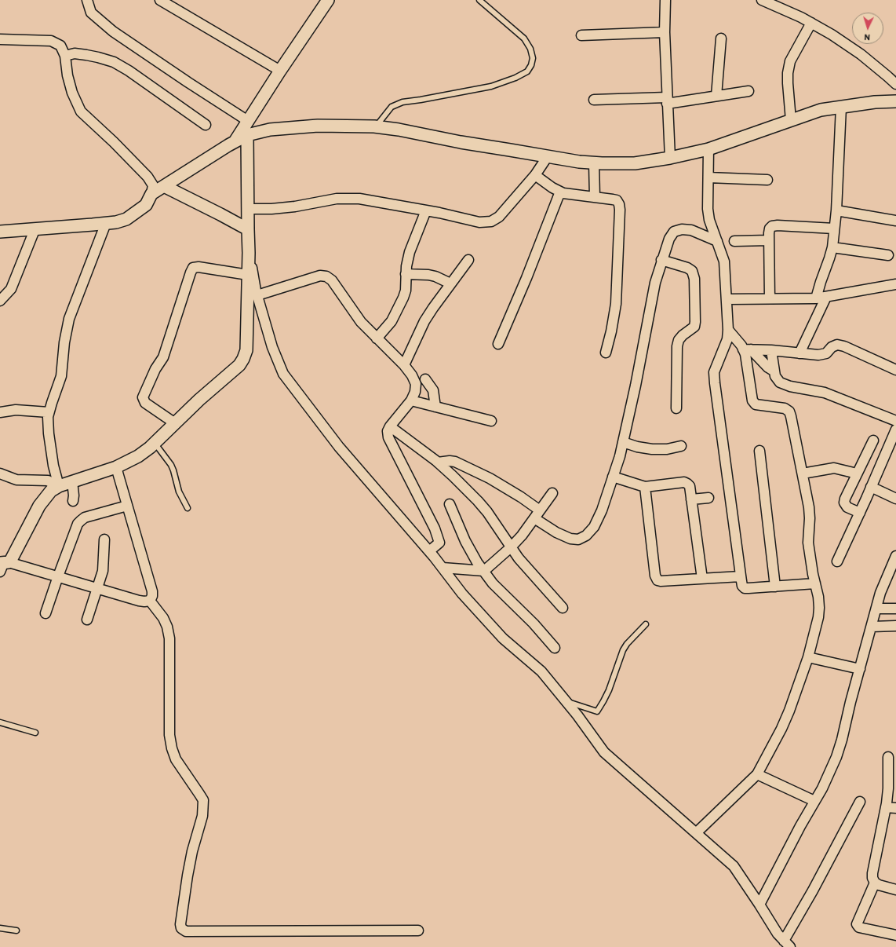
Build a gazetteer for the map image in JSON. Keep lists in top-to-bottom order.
{
  "north": "bottom"
}
